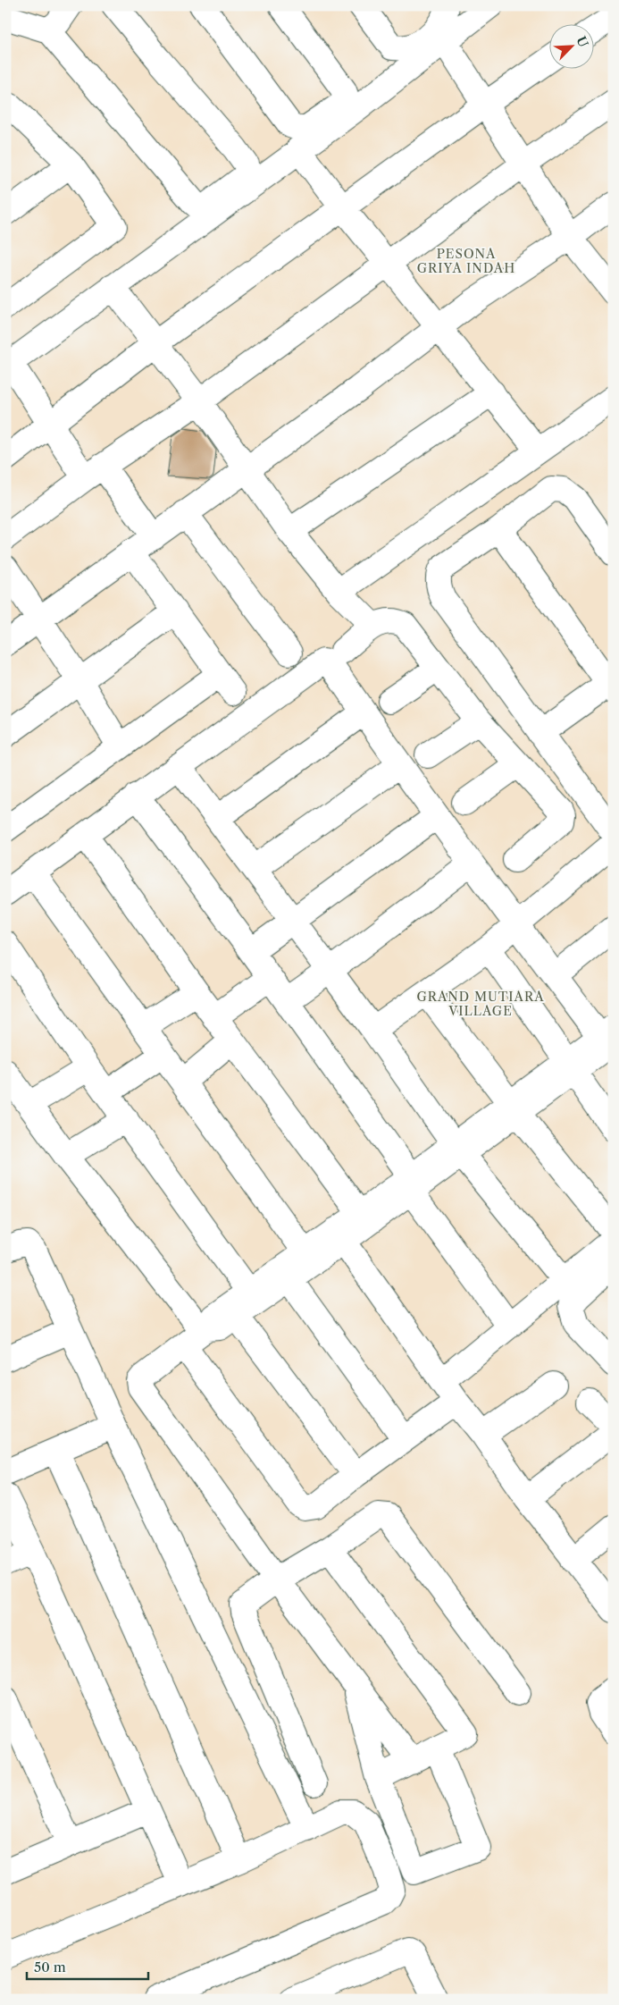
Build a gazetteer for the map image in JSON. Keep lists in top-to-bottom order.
{
  "districts": ["PESONA GRIYA INDAH", "GRAND MUTIARA VILLAGE"],
  "scale_bar": "50 m",
  "north": "top right"
}
